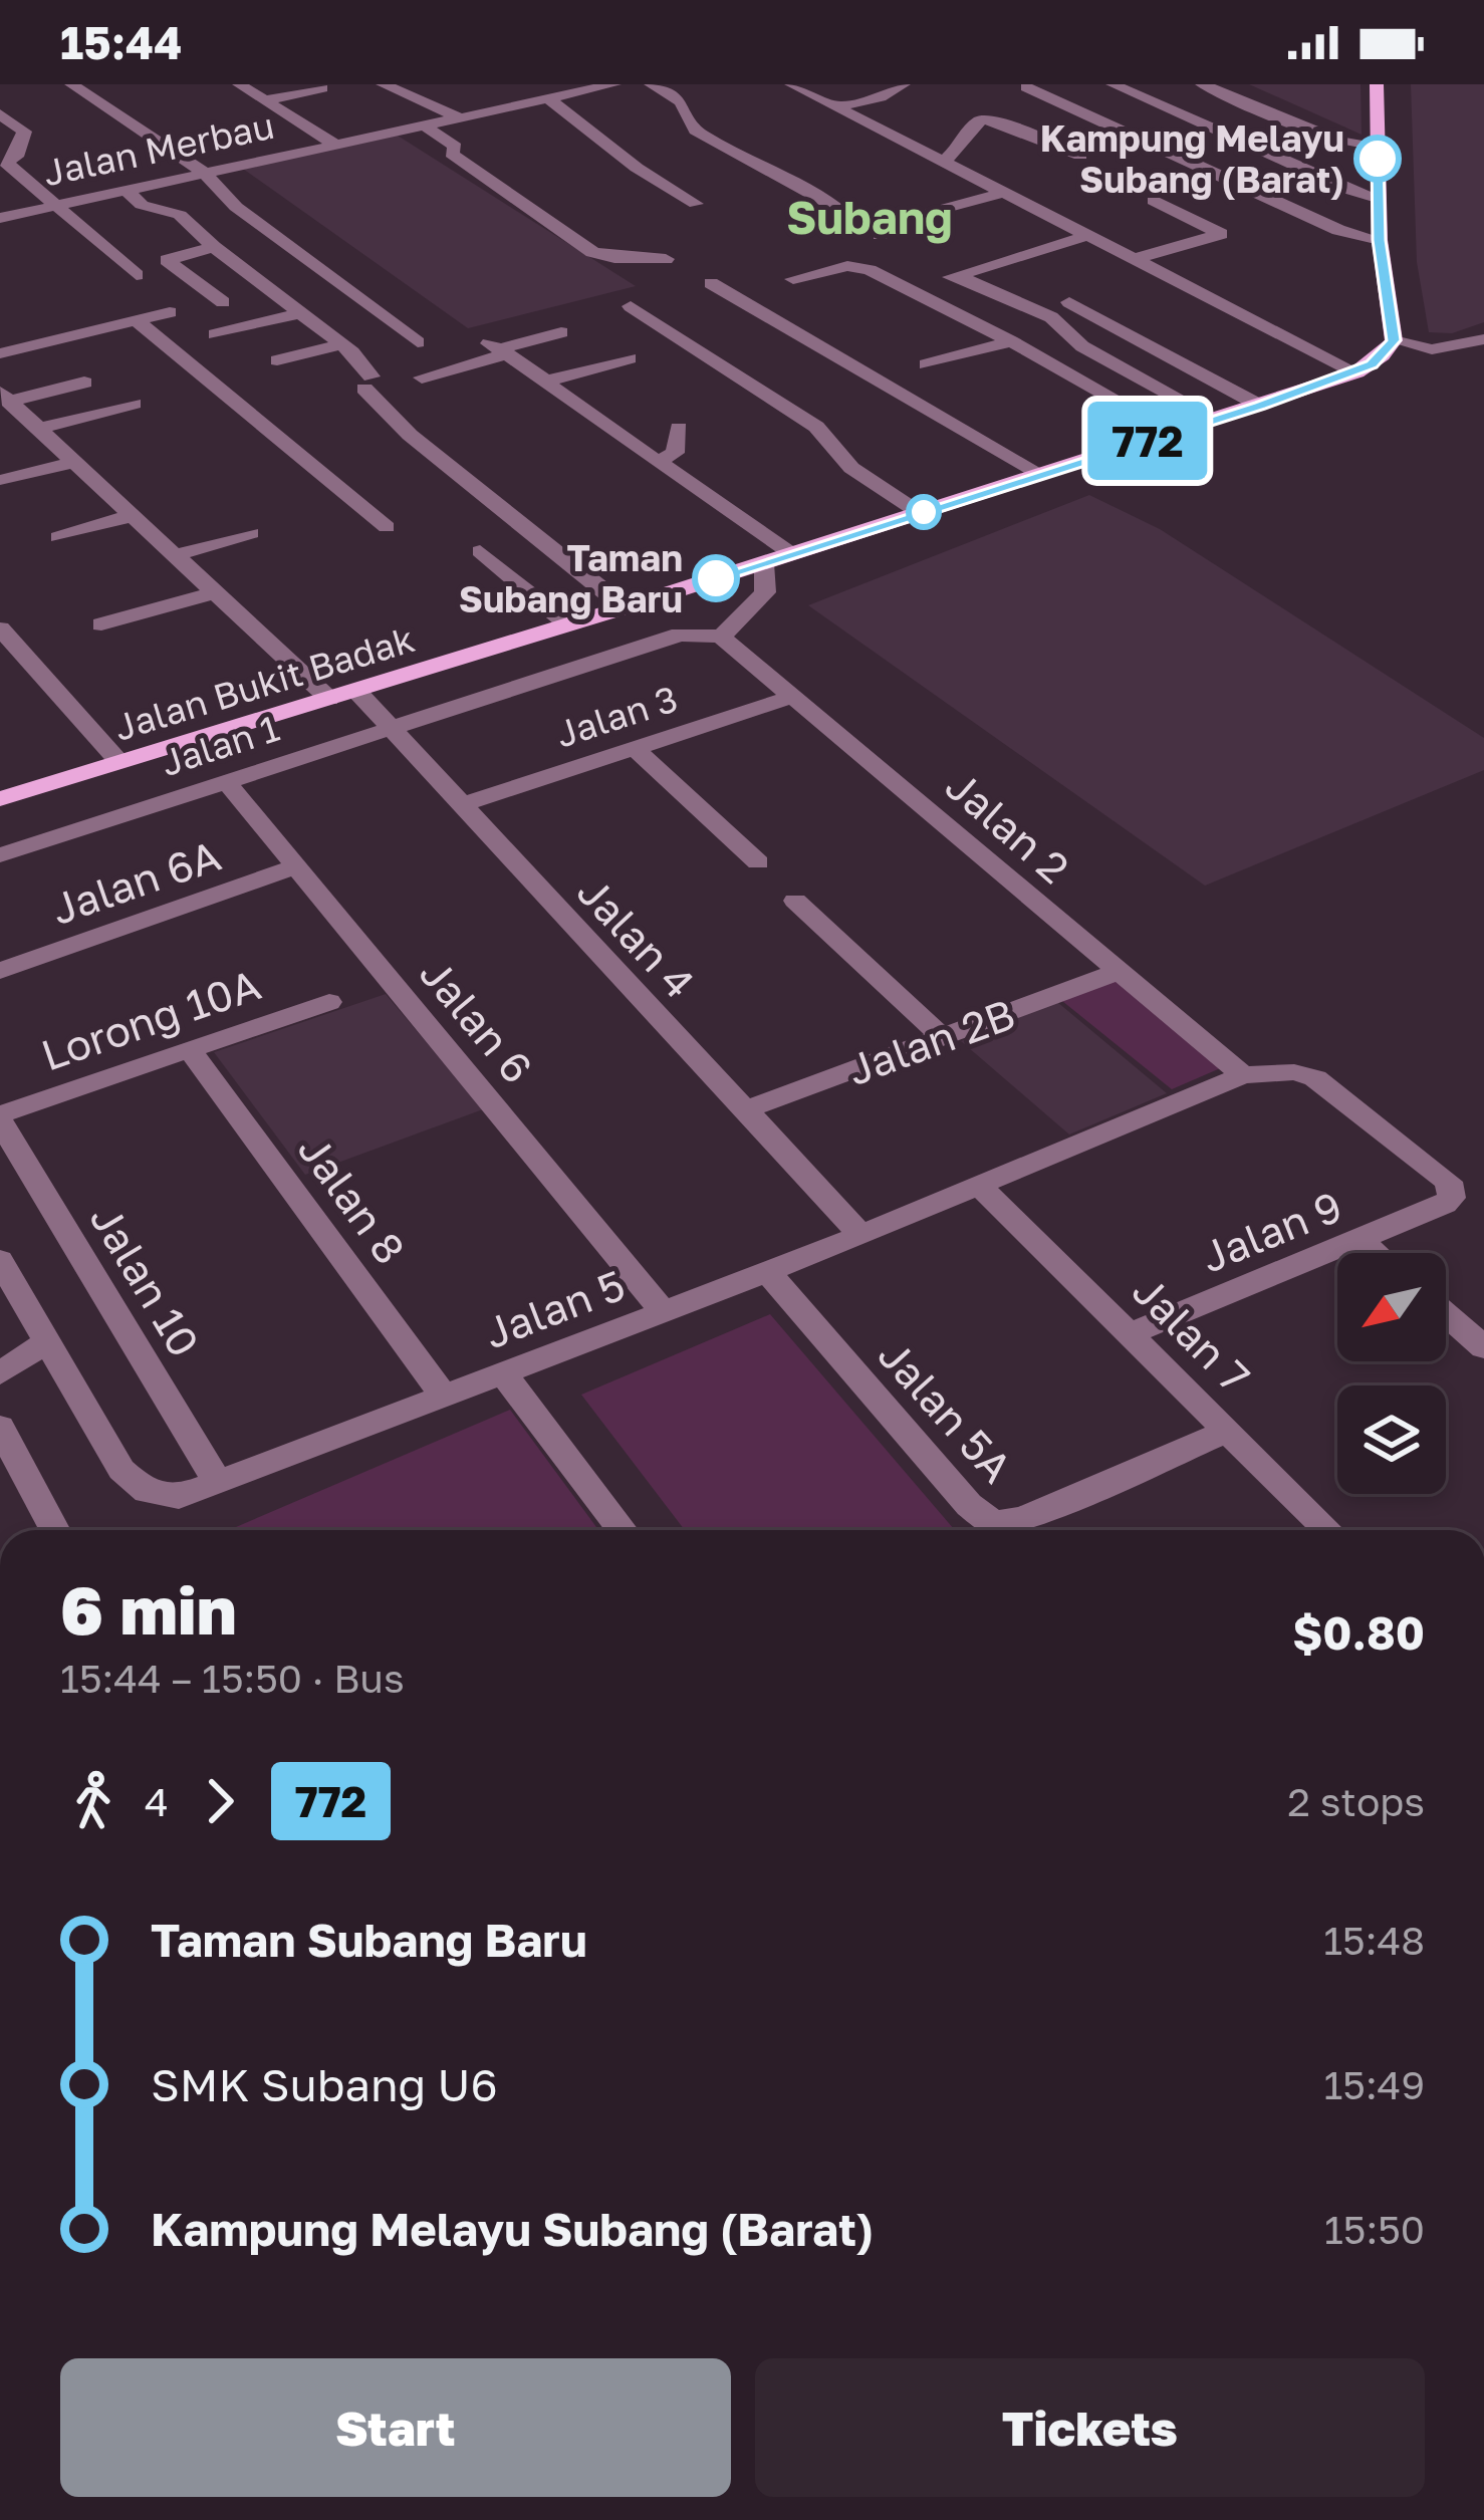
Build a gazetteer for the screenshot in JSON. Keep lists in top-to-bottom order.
{
  "streets": {
    "main road": ["Jalan Bukit Badak"],
    "street": [
      "Jalan Merbau",
      "Jalan 3",
      "Jalan 1",
      "Jalan 2",
      "Jalan 6A",
      "Jalan 4",
      "Lorong 10A",
      "Jalan 6",
      "Jalan 2B",
      "Jalan 8",
      "Jalan 9",
      "Jalan 10",
      "Jalan 5",
      "Jalan 7",
      "Jalan 5A"
    ]
  },
  "crossings": [
    ["Jalan Bukit Badak", "Jalan 4"],
    ["Jalan 3", "Jalan 2"],
    ["Jalan 3", "Jalan 4"],
    ["Jalan 1", "Jalan 2"],
    ["Jalan 1", "Jalan 4"],
    ["Jalan 1", "Jalan 6"],
    ["Jalan 2", "Jalan 2B"],
    ["Jalan 2", "Jalan 9"],
    ["Jalan 2", "Jalan 5"],
    ["Jalan 6A", "Jalan 6"],
    ["Jalan 4", "Jalan 2B"],
    ["Jalan 4", "Jalan 5"],
    ["Lorong 10A", "Jalan 8"],
    ["Lorong 10A", "Jalan 10"],
    ["Jalan 6", "Jalan 5"],
    ["Jalan 8", "Jalan 5"],
    ["Jalan 9", "Jalan 5"],
    ["Jalan 9", "Jalan 7"],
    ["Jalan 10", "Jalan 5"],
    ["Jalan 5", "Jalan 7"],
    ["Jalan 5", "Jalan 5A"],
    ["Jalan 7", "Jalan 5A"]
  ],
  "districts": ["Subang"],
  "places": ["Kampung Melayu Subang (Barat)", "Taman Subang Baru"],
  "lines": ["bus line 772"],
  "north": "bottom left",
  "page": {
    "status": "15:44",
    "on_map": "772",
    "heading": ["6 min", "15:44 – 15:50 · Bus", "$0.80"],
    "legs": ["4", "772", "2 stops"],
    "list": [
      {
        "name": "Taman Subang Baru",
        "value": "15:48"
      },
      {
        "name": "SMK Subang U6",
        "value": "15:49"
      },
      {
        "name": "Kampung Melayu Subang (Barat)",
        "value": "15:50"
      }
    ],
    "buttons": ["Start", "Tickets"]
  }
}
